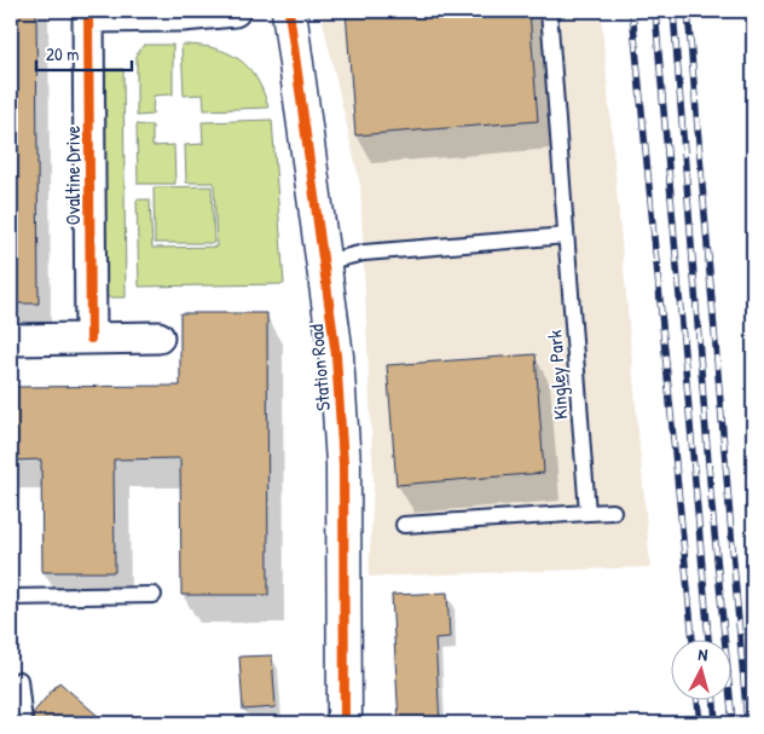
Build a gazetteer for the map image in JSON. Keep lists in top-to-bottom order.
{
  "streets": {
    "street": ["Ovaltine Drive", "Station Road"],
    "lane": ["Kingley Park"]
  },
  "scale_bar": "20 m",
  "north": "top"
}
